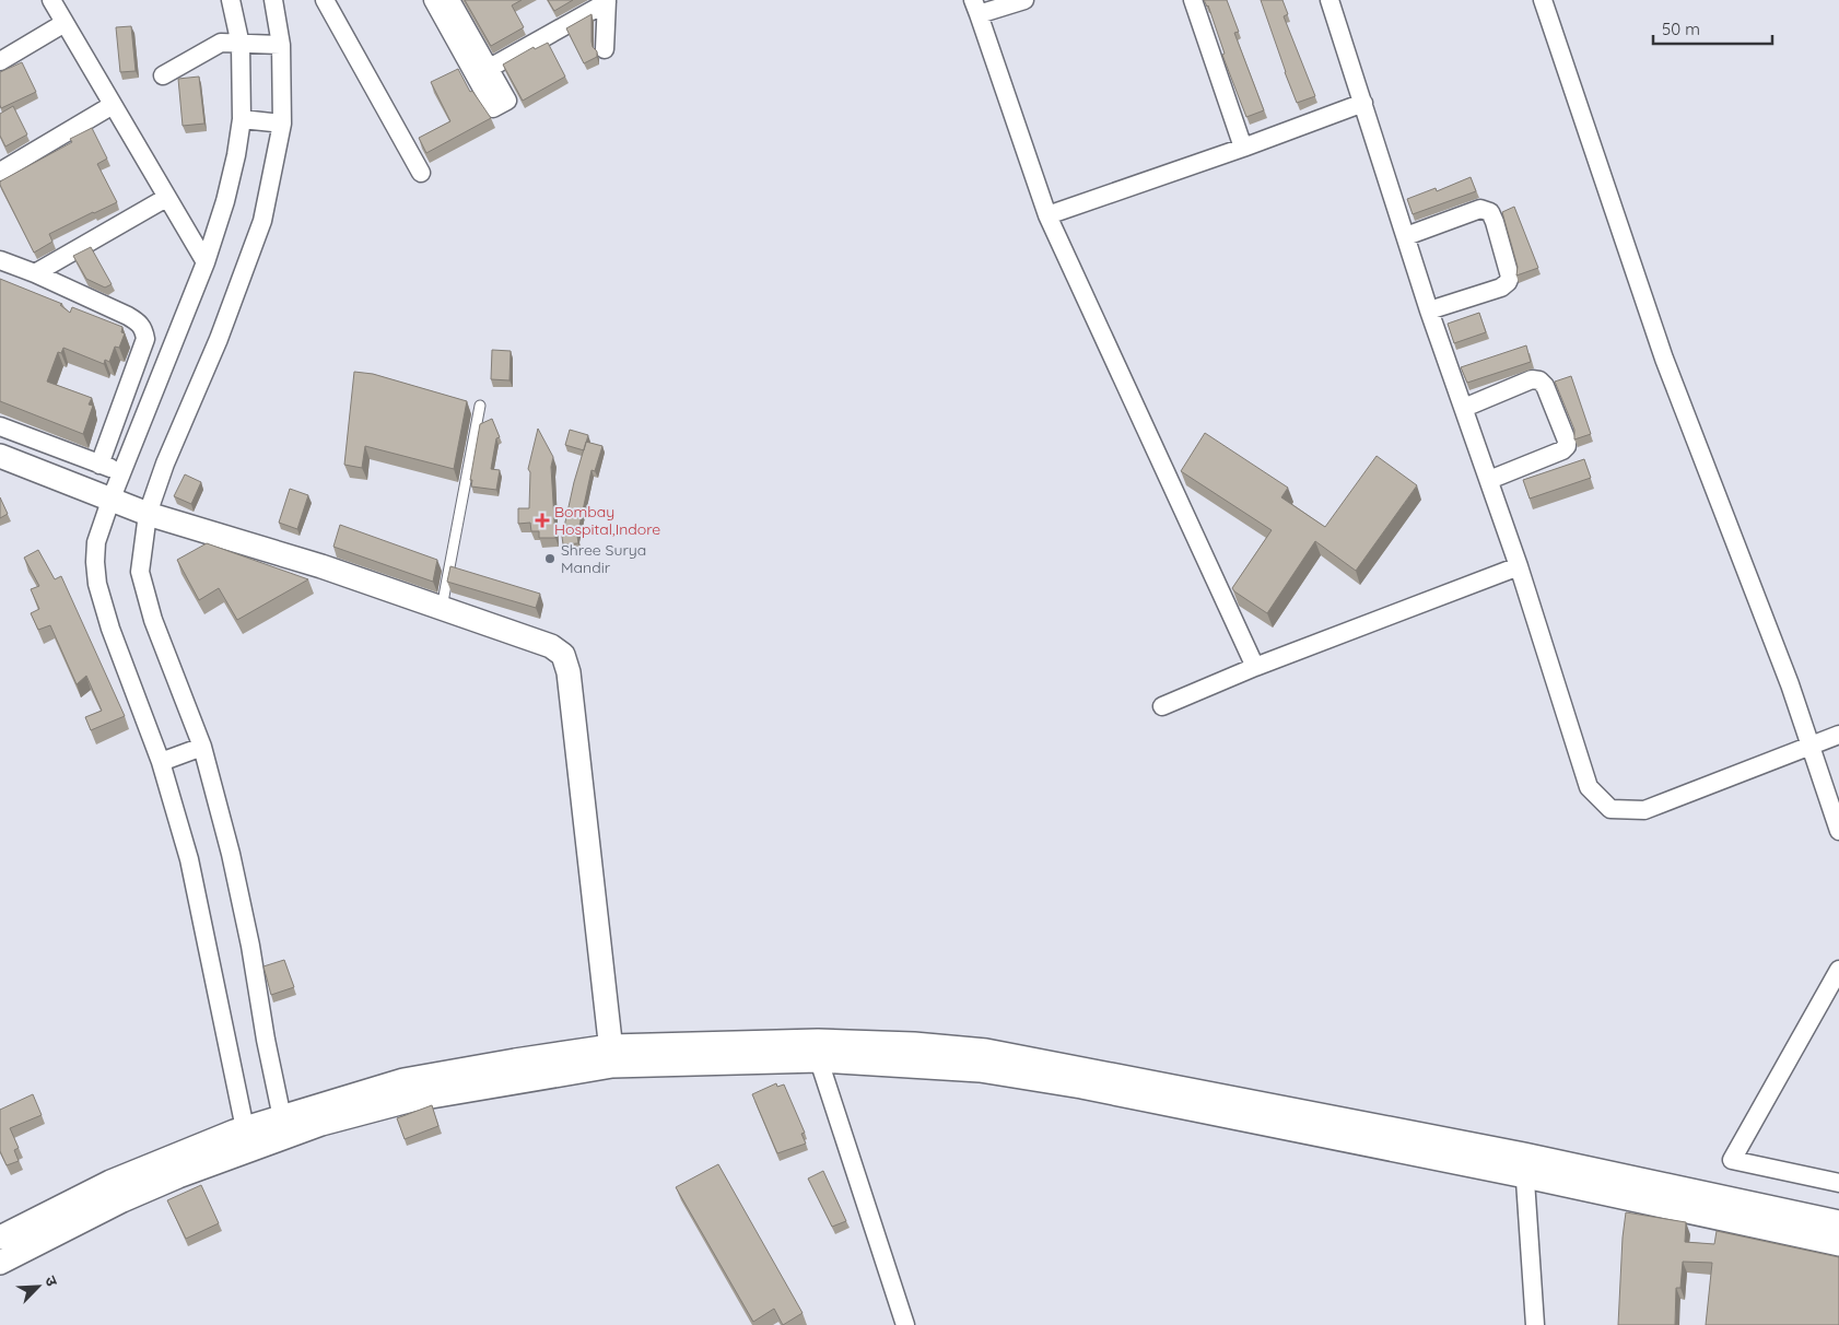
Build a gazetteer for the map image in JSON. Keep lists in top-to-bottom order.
{
  "places": {
    "health": ["Bombay Hospital,Indore"],
    "other": ["Shree Surya Mandir"]
  },
  "scale_bar": "50 m",
  "north": "top right"
}
